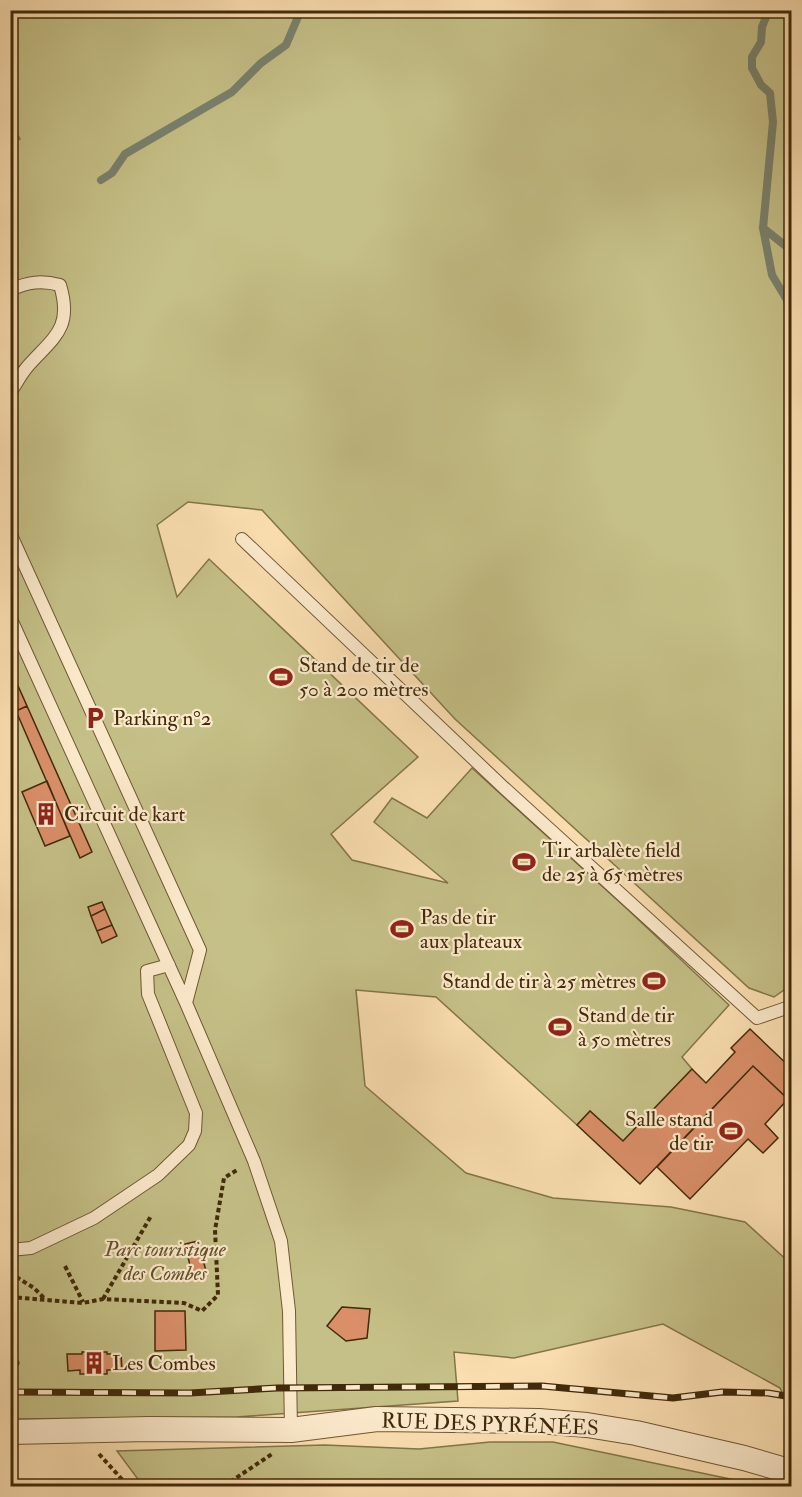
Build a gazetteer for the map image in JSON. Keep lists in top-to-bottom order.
{
  "streets": {
    "street": ["RUE DES PYRÉNÉES"]
  },
  "parks": ["Parc touristique des Combes"],
  "places": {
    "sports": [
      "Stand de tir de 50 à 200 mètres",
      "Tir arbalète field de 25 à 65 mètres",
      "Pas de tir aux plateaux",
      "Stand de tir à 25 mètres",
      "Stand de tir à 50 mètres",
      "Salle stand de tir"
    ],
    "parking": ["Parking n°2"],
    "building": ["Circuit de kart", "Les Combes"]
  }
}
